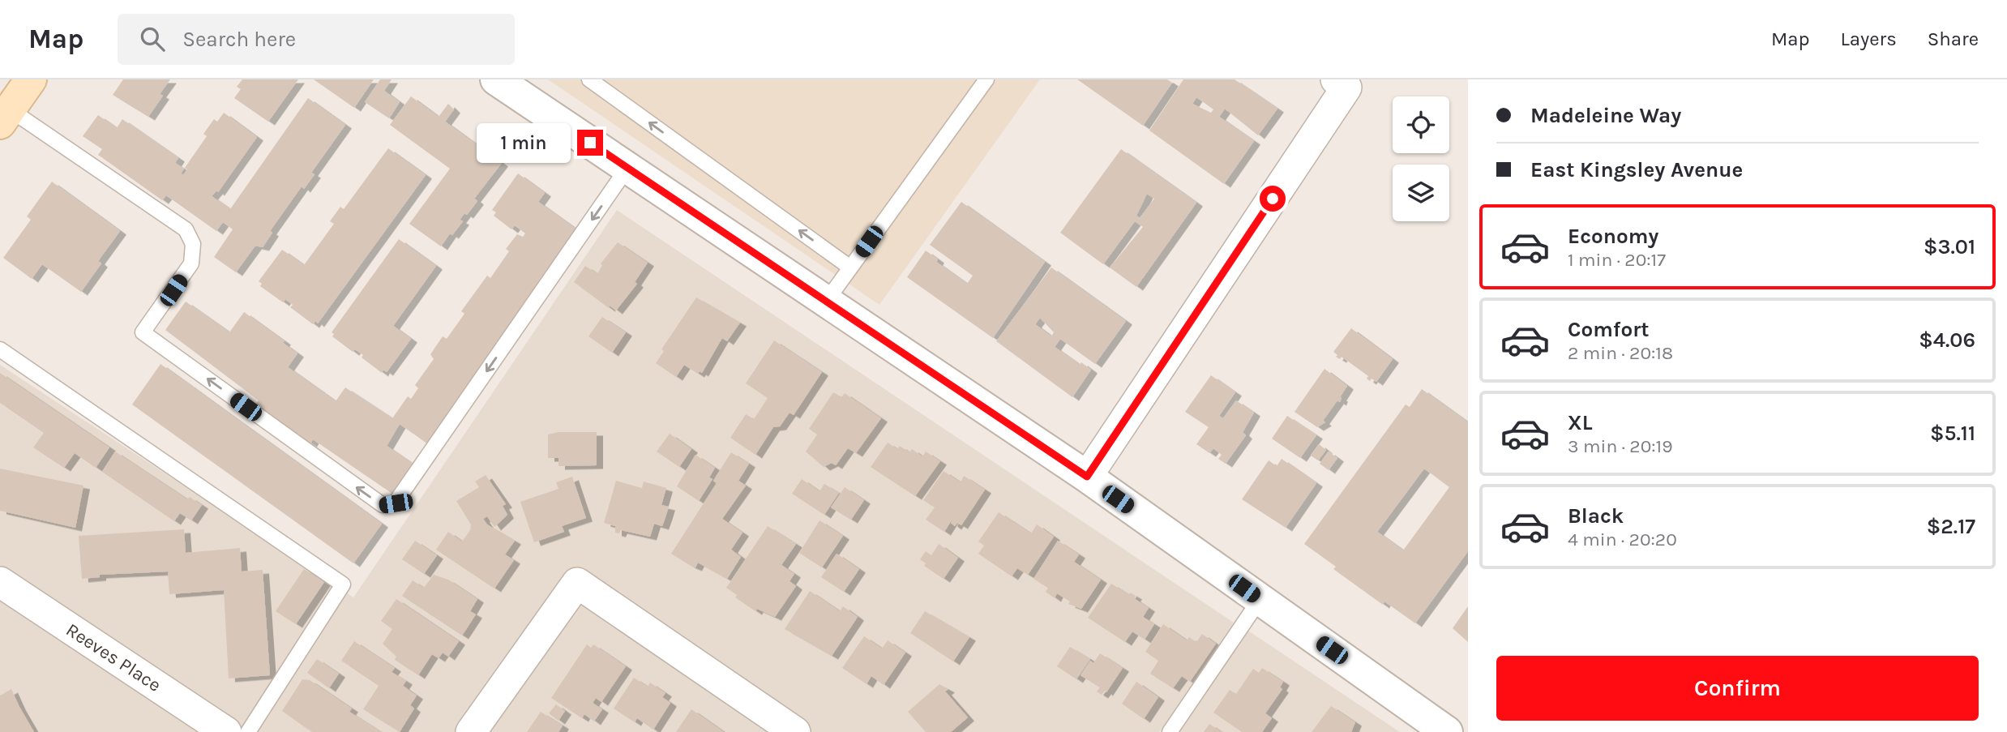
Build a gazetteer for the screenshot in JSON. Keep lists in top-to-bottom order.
{
  "streets": {
    "street": ["Reeves Place"]
  },
  "page": {
    "header": "Map",
    "search": "Search here",
    "nav": ["Map", "Layers", "Share"],
    "banner": ["Madeleine Way", "East Kingsley Avenue"],
    "bubble": "1 min",
    "list": [
      {
        "name": "Economy",
        "note": "1 min · 20:17",
        "value": "$3.01"
      },
      {
        "name": "Comfort",
        "note": "2 min · 20:18",
        "value": "$4.06"
      },
      {
        "name": "XL",
        "note": "3 min · 20:19",
        "value": "$5.11"
      },
      {
        "name": "Black",
        "note": "4 min · 20:20",
        "value": "$2.17"
      }
    ],
    "buttons": "Confirm"
  }
}
